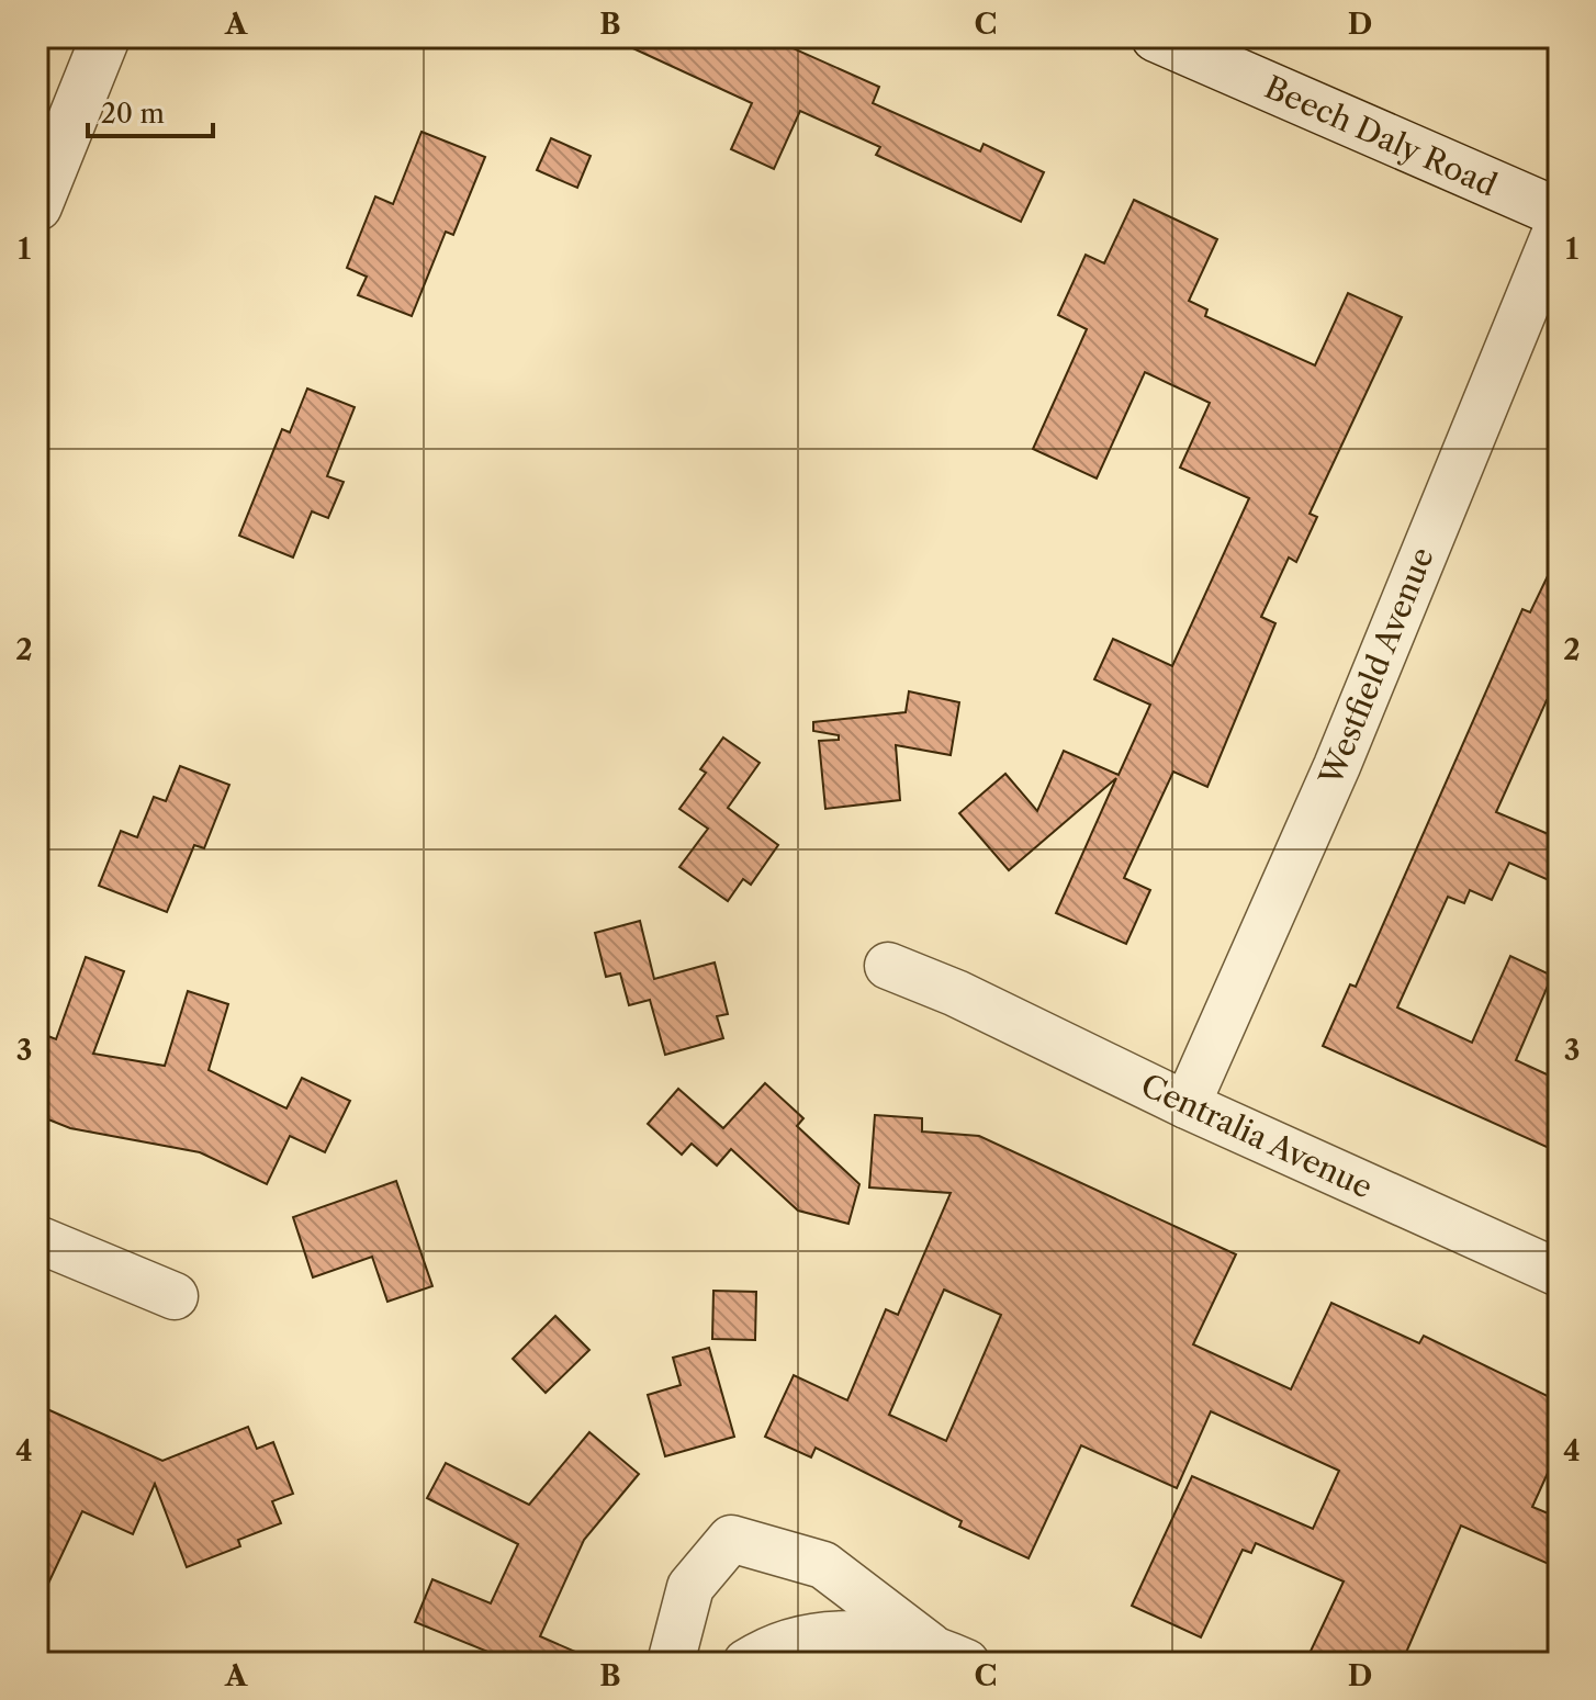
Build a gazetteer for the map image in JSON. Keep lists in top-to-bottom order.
{
  "streets": {
    "main road": ["Beech Daly Road"],
    "street": ["Westfield Avenue", "Centralia Avenue"]
  },
  "crossings": [
    ["Westfield Avenue", "Centralia Avenue"]
  ],
  "scale_bar": "20 m",
  "grid": {
    "columns": [
      "A",
      "B",
      "C",
      "D"
    ],
    "rows": [
      "1",
      "2",
      "3",
      "4"
    ]
  }
}
